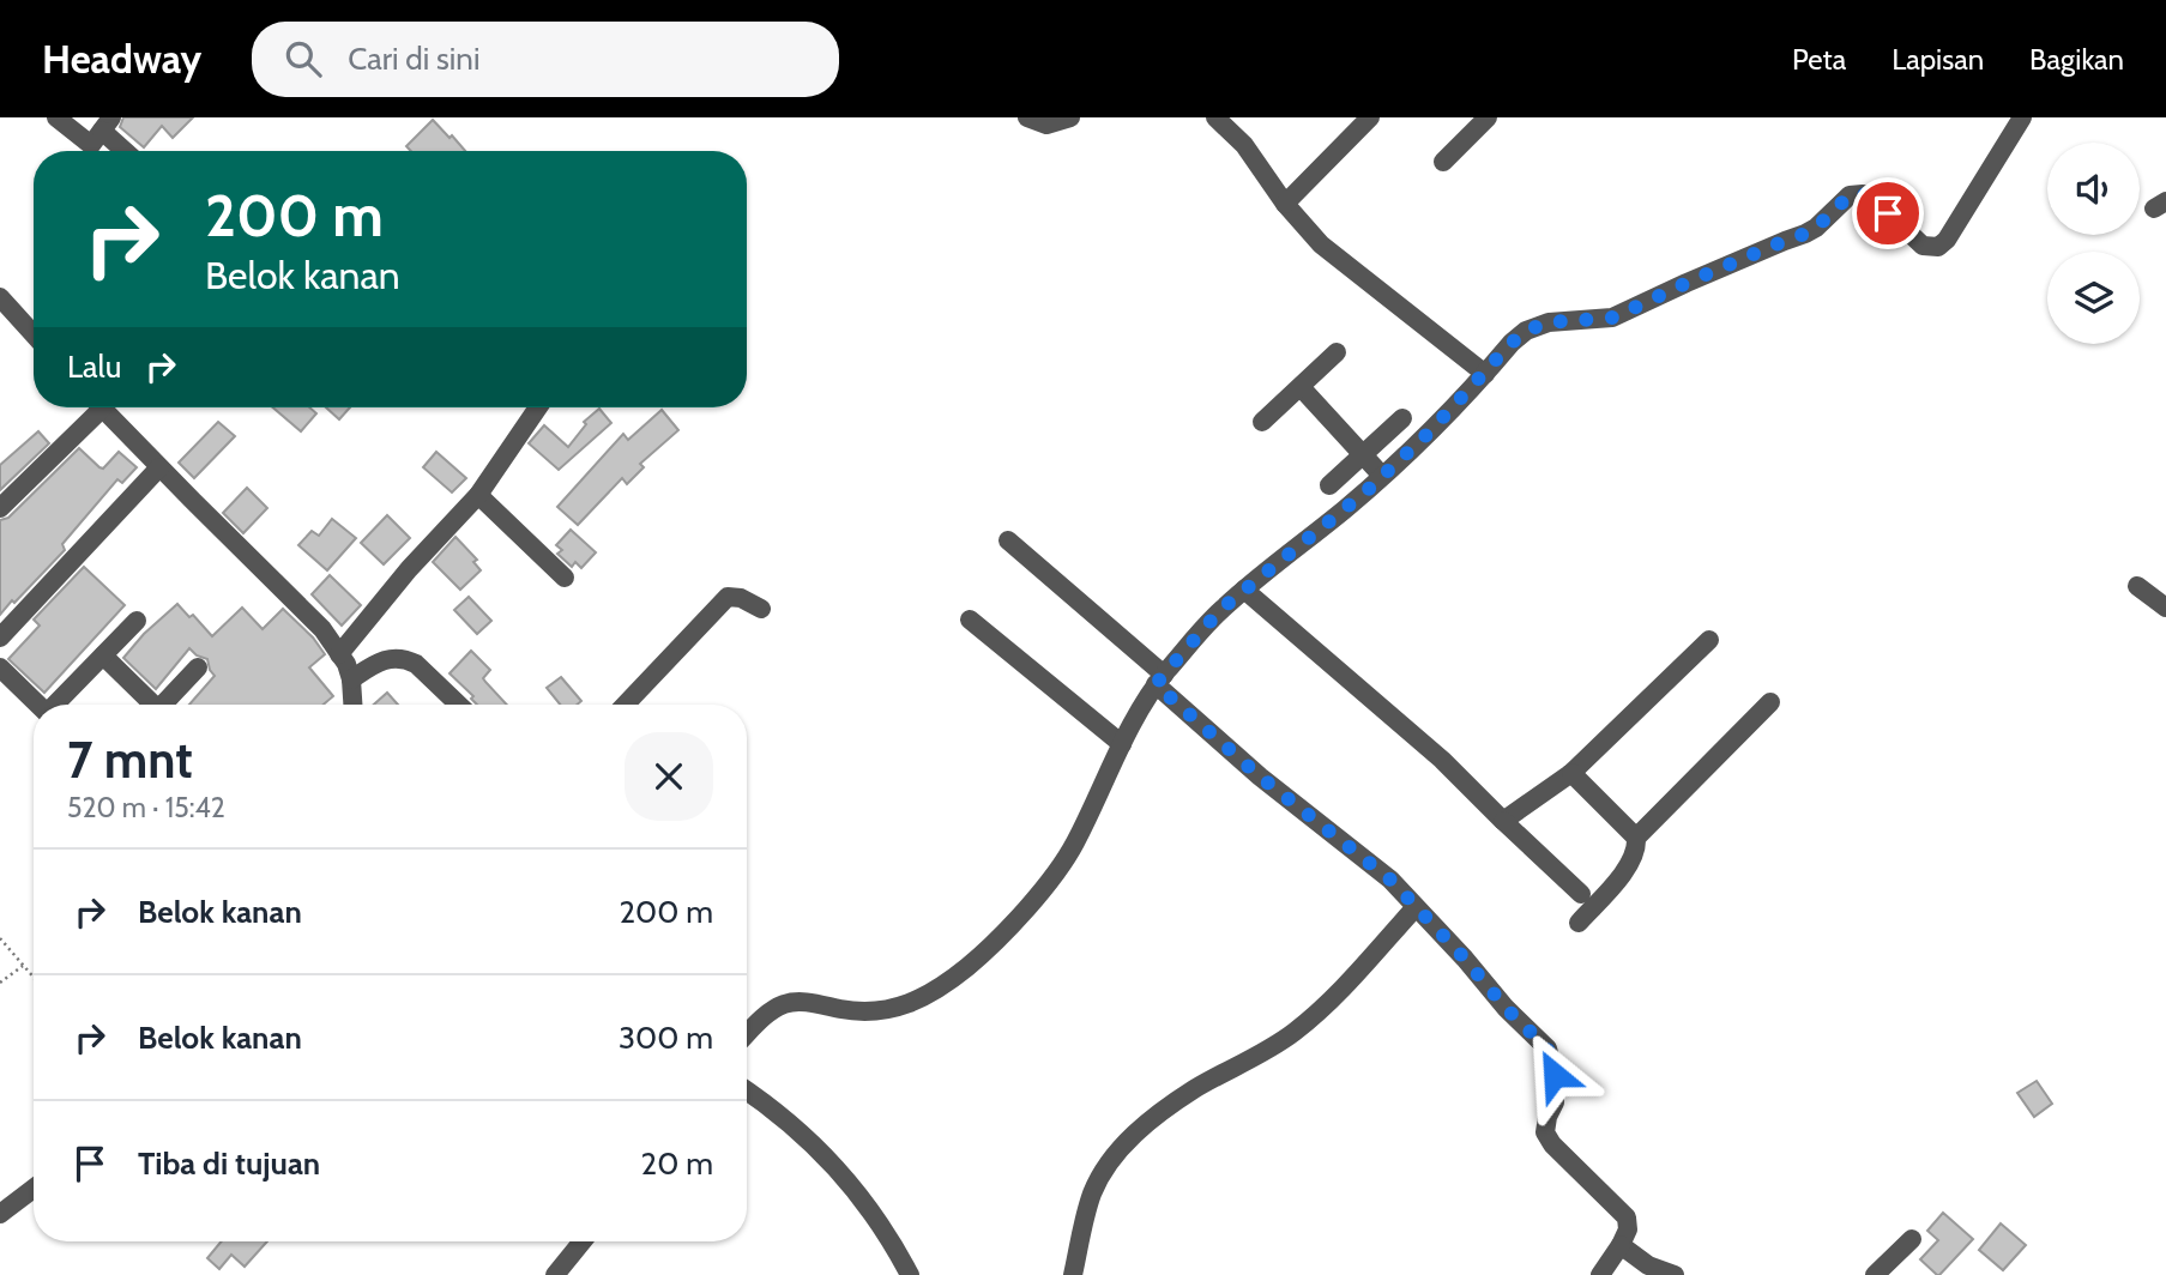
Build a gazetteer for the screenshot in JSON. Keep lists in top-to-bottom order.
{
  "page": {
    "header": "Headway",
    "search": "Cari di sini",
    "nav": ["Peta", "Lapisan", "Bagikan"],
    "turn": ["200 m", "Belok kanan"],
    "then": "Lalu",
    "heading": ["7 mnt", "520 m · 15:42"],
    "list": [
      {
        "name": "Belok kanan",
        "value": "200 m"
      },
      {
        "name": "Belok kanan",
        "value": "300 m"
      },
      {
        "name": "Tiba di tujuan",
        "value": "20 m"
      }
    ]
  }
}
